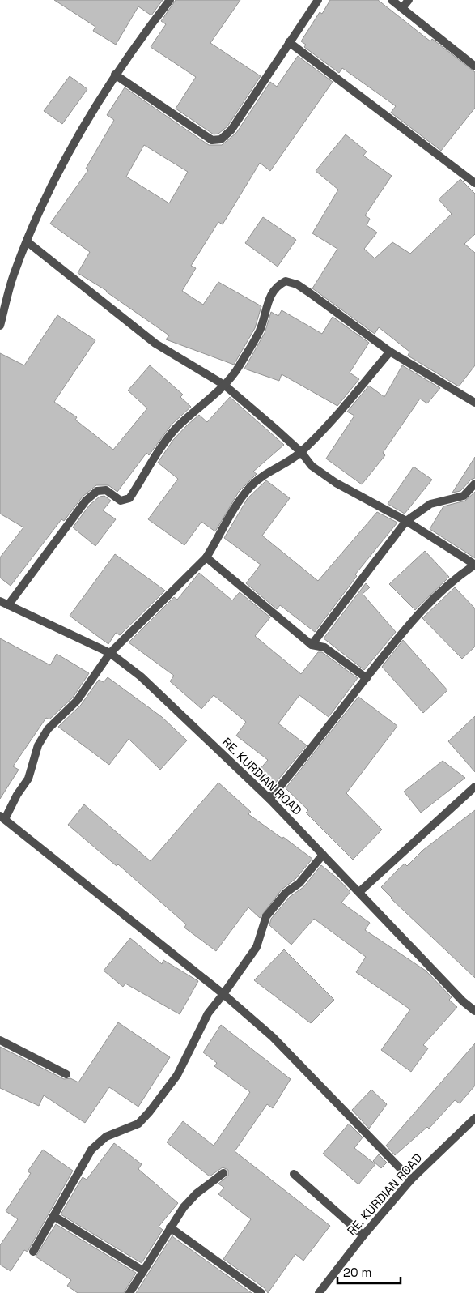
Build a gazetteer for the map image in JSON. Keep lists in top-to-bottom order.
{
  "streets": {
    "street": ["RE. KURDIAN ROAD"]
  },
  "scale_bar": "20 m"
}
